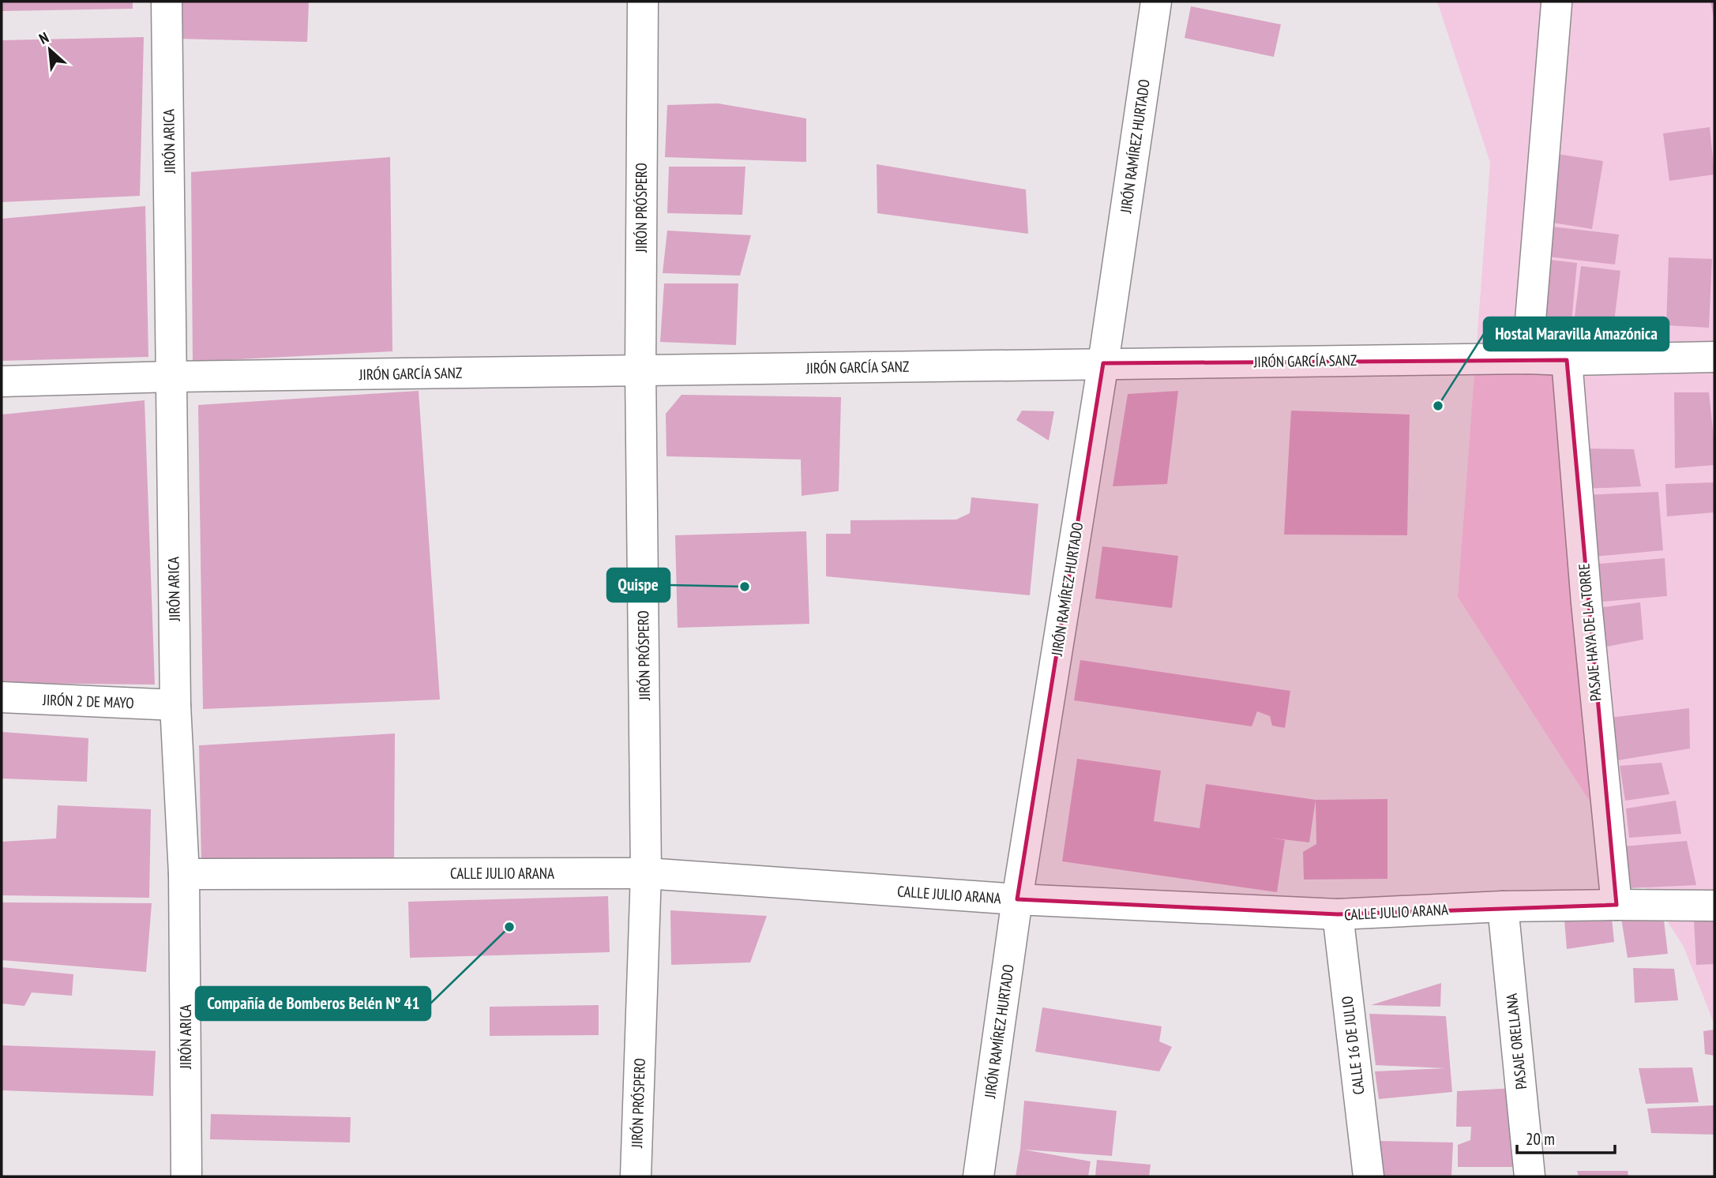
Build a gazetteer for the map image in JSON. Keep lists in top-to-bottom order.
{
  "streets": {
    "street": [
      "JIRÓN ARICA",
      "JIRÓN RAMÍREZ HURTADO",
      "JIRÓN PRÓSPERO",
      "JIRÓN GARCÍA SANZ",
      "PASAJE HAYA DE LA TORRE",
      "JIRÓN 2 DE MAYO",
      "CALLE JULIO ARANA",
      "PASAJE ORELLANA",
      "CALLE 16 DE JULIO"
    ]
  },
  "crossings": [
    ["JIRÓN ARICA", "JIRÓN GARCÍA SANZ"],
    ["JIRÓN ARICA", "JIRÓN 2 DE MAYO"],
    ["JIRÓN ARICA", "CALLE JULIO ARANA"],
    ["JIRÓN RAMÍREZ HURTADO", "JIRÓN GARCÍA SANZ"],
    ["JIRÓN RAMÍREZ HURTADO", "CALLE JULIO ARANA"],
    ["JIRÓN PRÓSPERO", "JIRÓN GARCÍA SANZ"],
    ["JIRÓN PRÓSPERO", "CALLE JULIO ARANA"],
    ["JIRÓN GARCÍA SANZ", "PASAJE HAYA DE LA TORRE"],
    ["PASAJE HAYA DE LA TORRE", "CALLE JULIO ARANA"],
    ["CALLE JULIO ARANA", "PASAJE ORELLANA"],
    ["CALLE JULIO ARANA", "CALLE 16 DE JULIO"]
  ],
  "places": ["Hostal Maravilla Amazónica", "Quispe", "Compañía de Bomberos Belén Nº 41"],
  "scale_bar": "20 m",
  "north": "top left"
}
